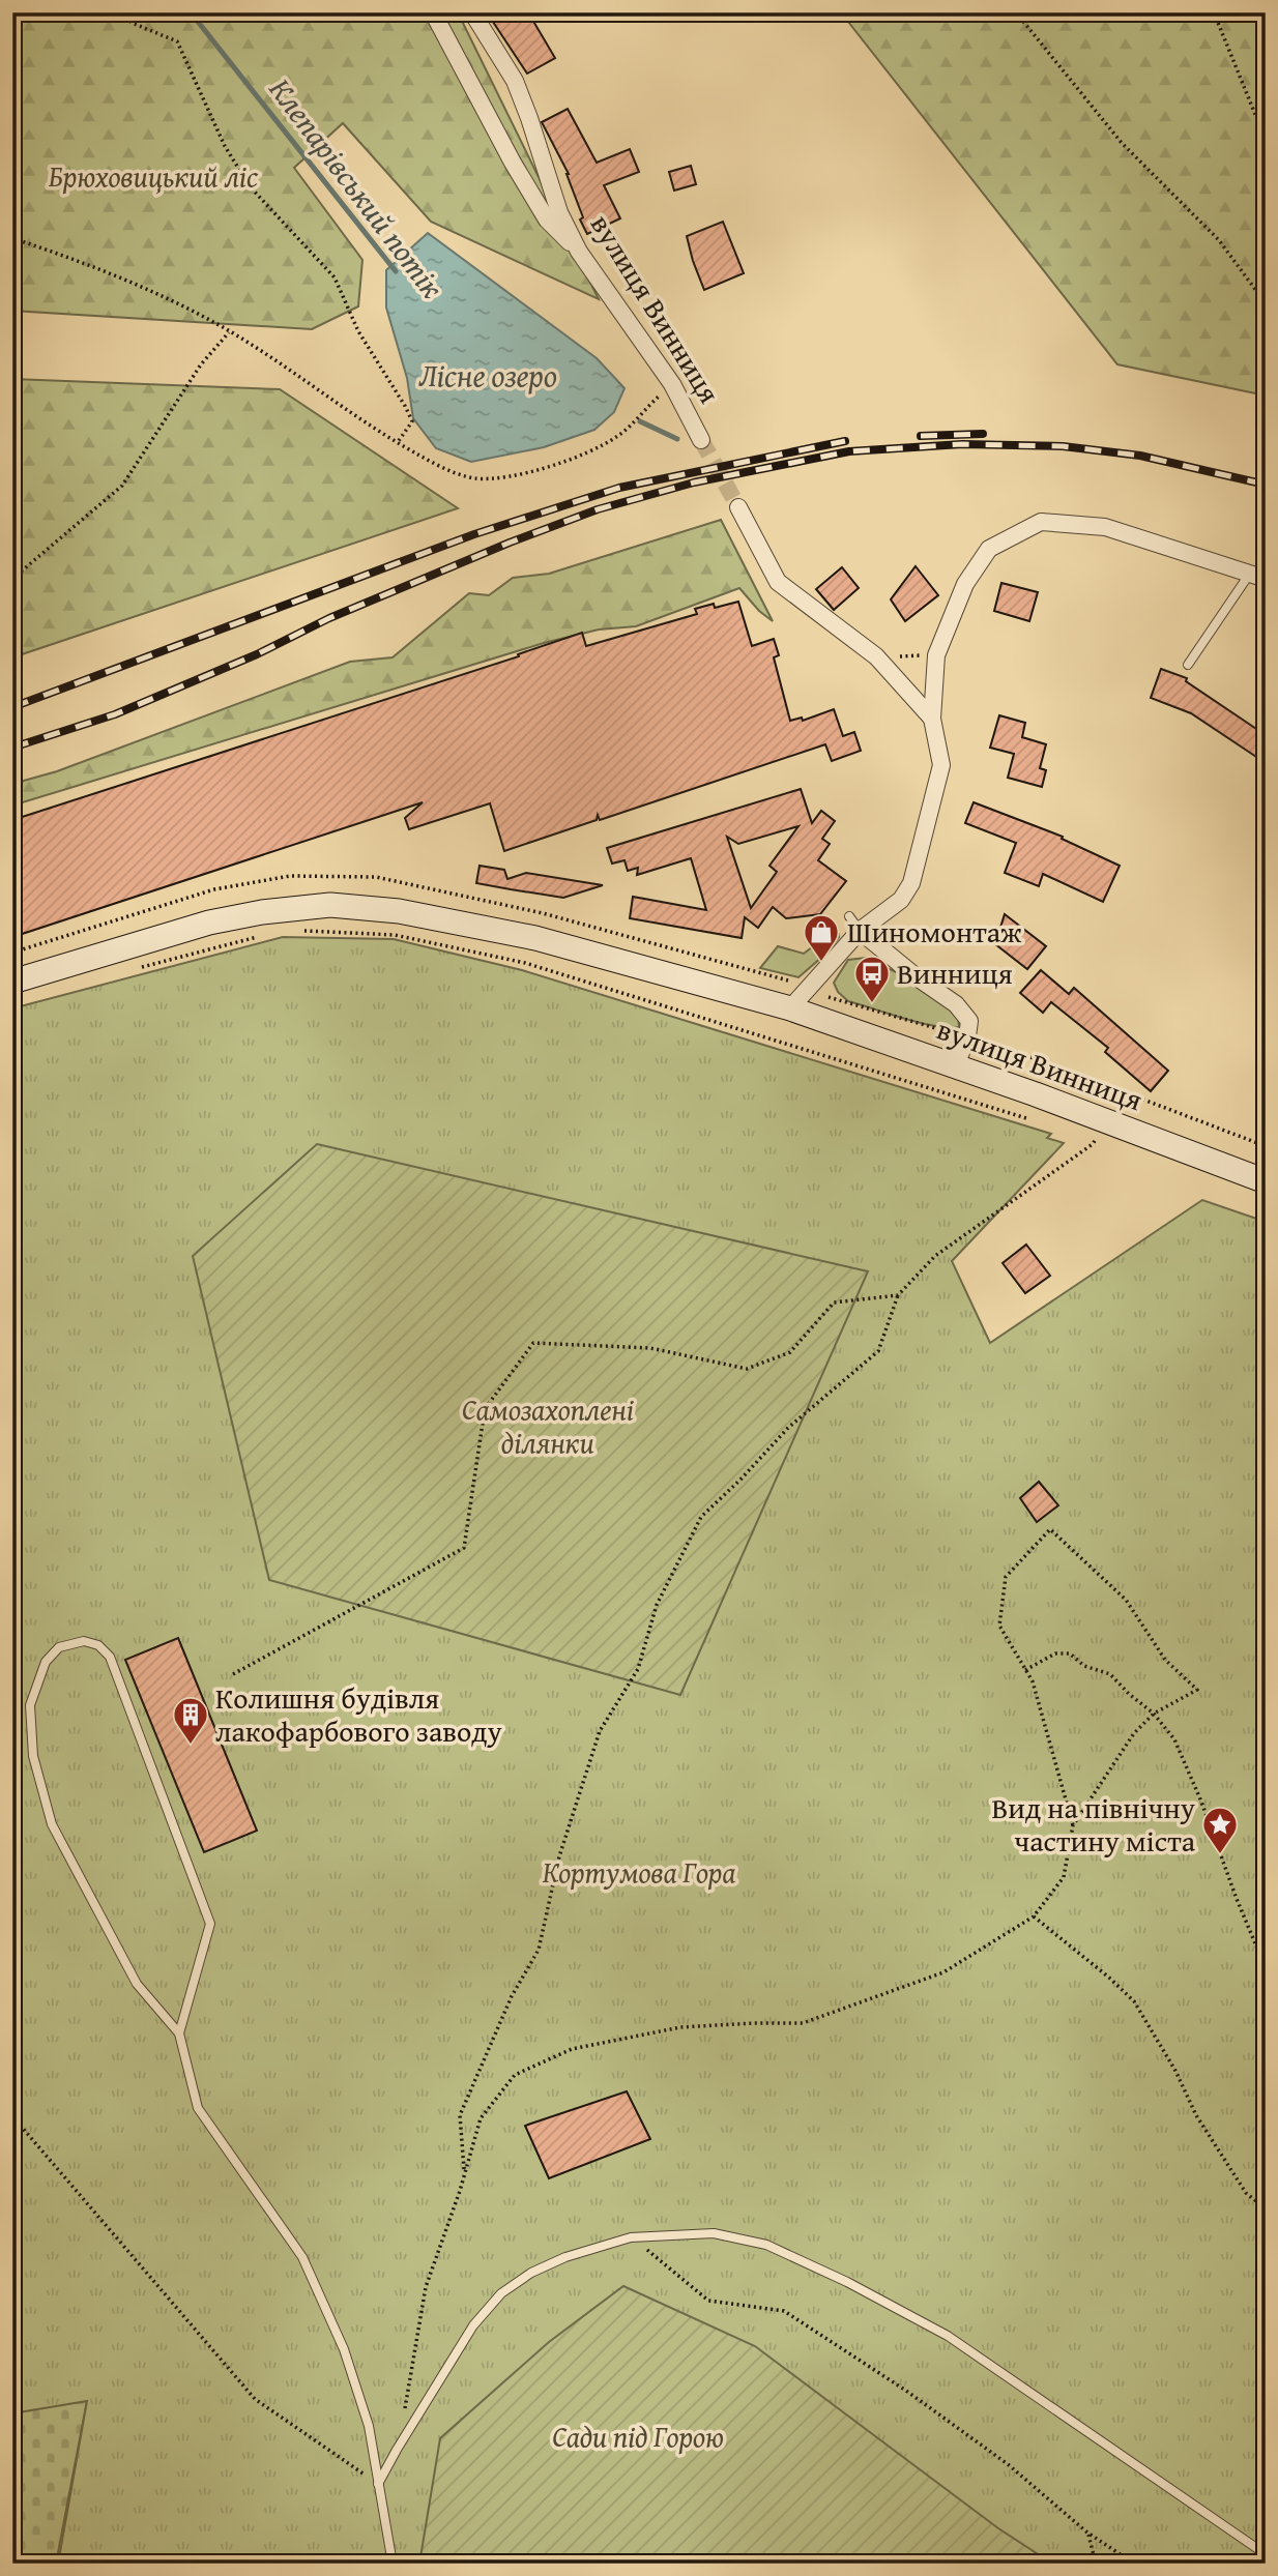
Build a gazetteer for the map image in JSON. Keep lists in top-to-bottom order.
{
  "streets": {
    "main road": ["вулиця Винниця"]
  },
  "water": ["Клепарівський потік", "Лісне озеро"],
  "parks": [
    "Брюховицький ліс",
    "Самозахоплені ділянки",
    "Кортумова Гора",
    "Сади під Горою"
  ],
  "places": {
    "shop": ["Шиномонтаж"],
    "bus stop": ["Винниця"],
    "building": ["Колишня будівля лакофарбового заводу"],
    "place": ["Вид на північну частину міста"]
  }
}
